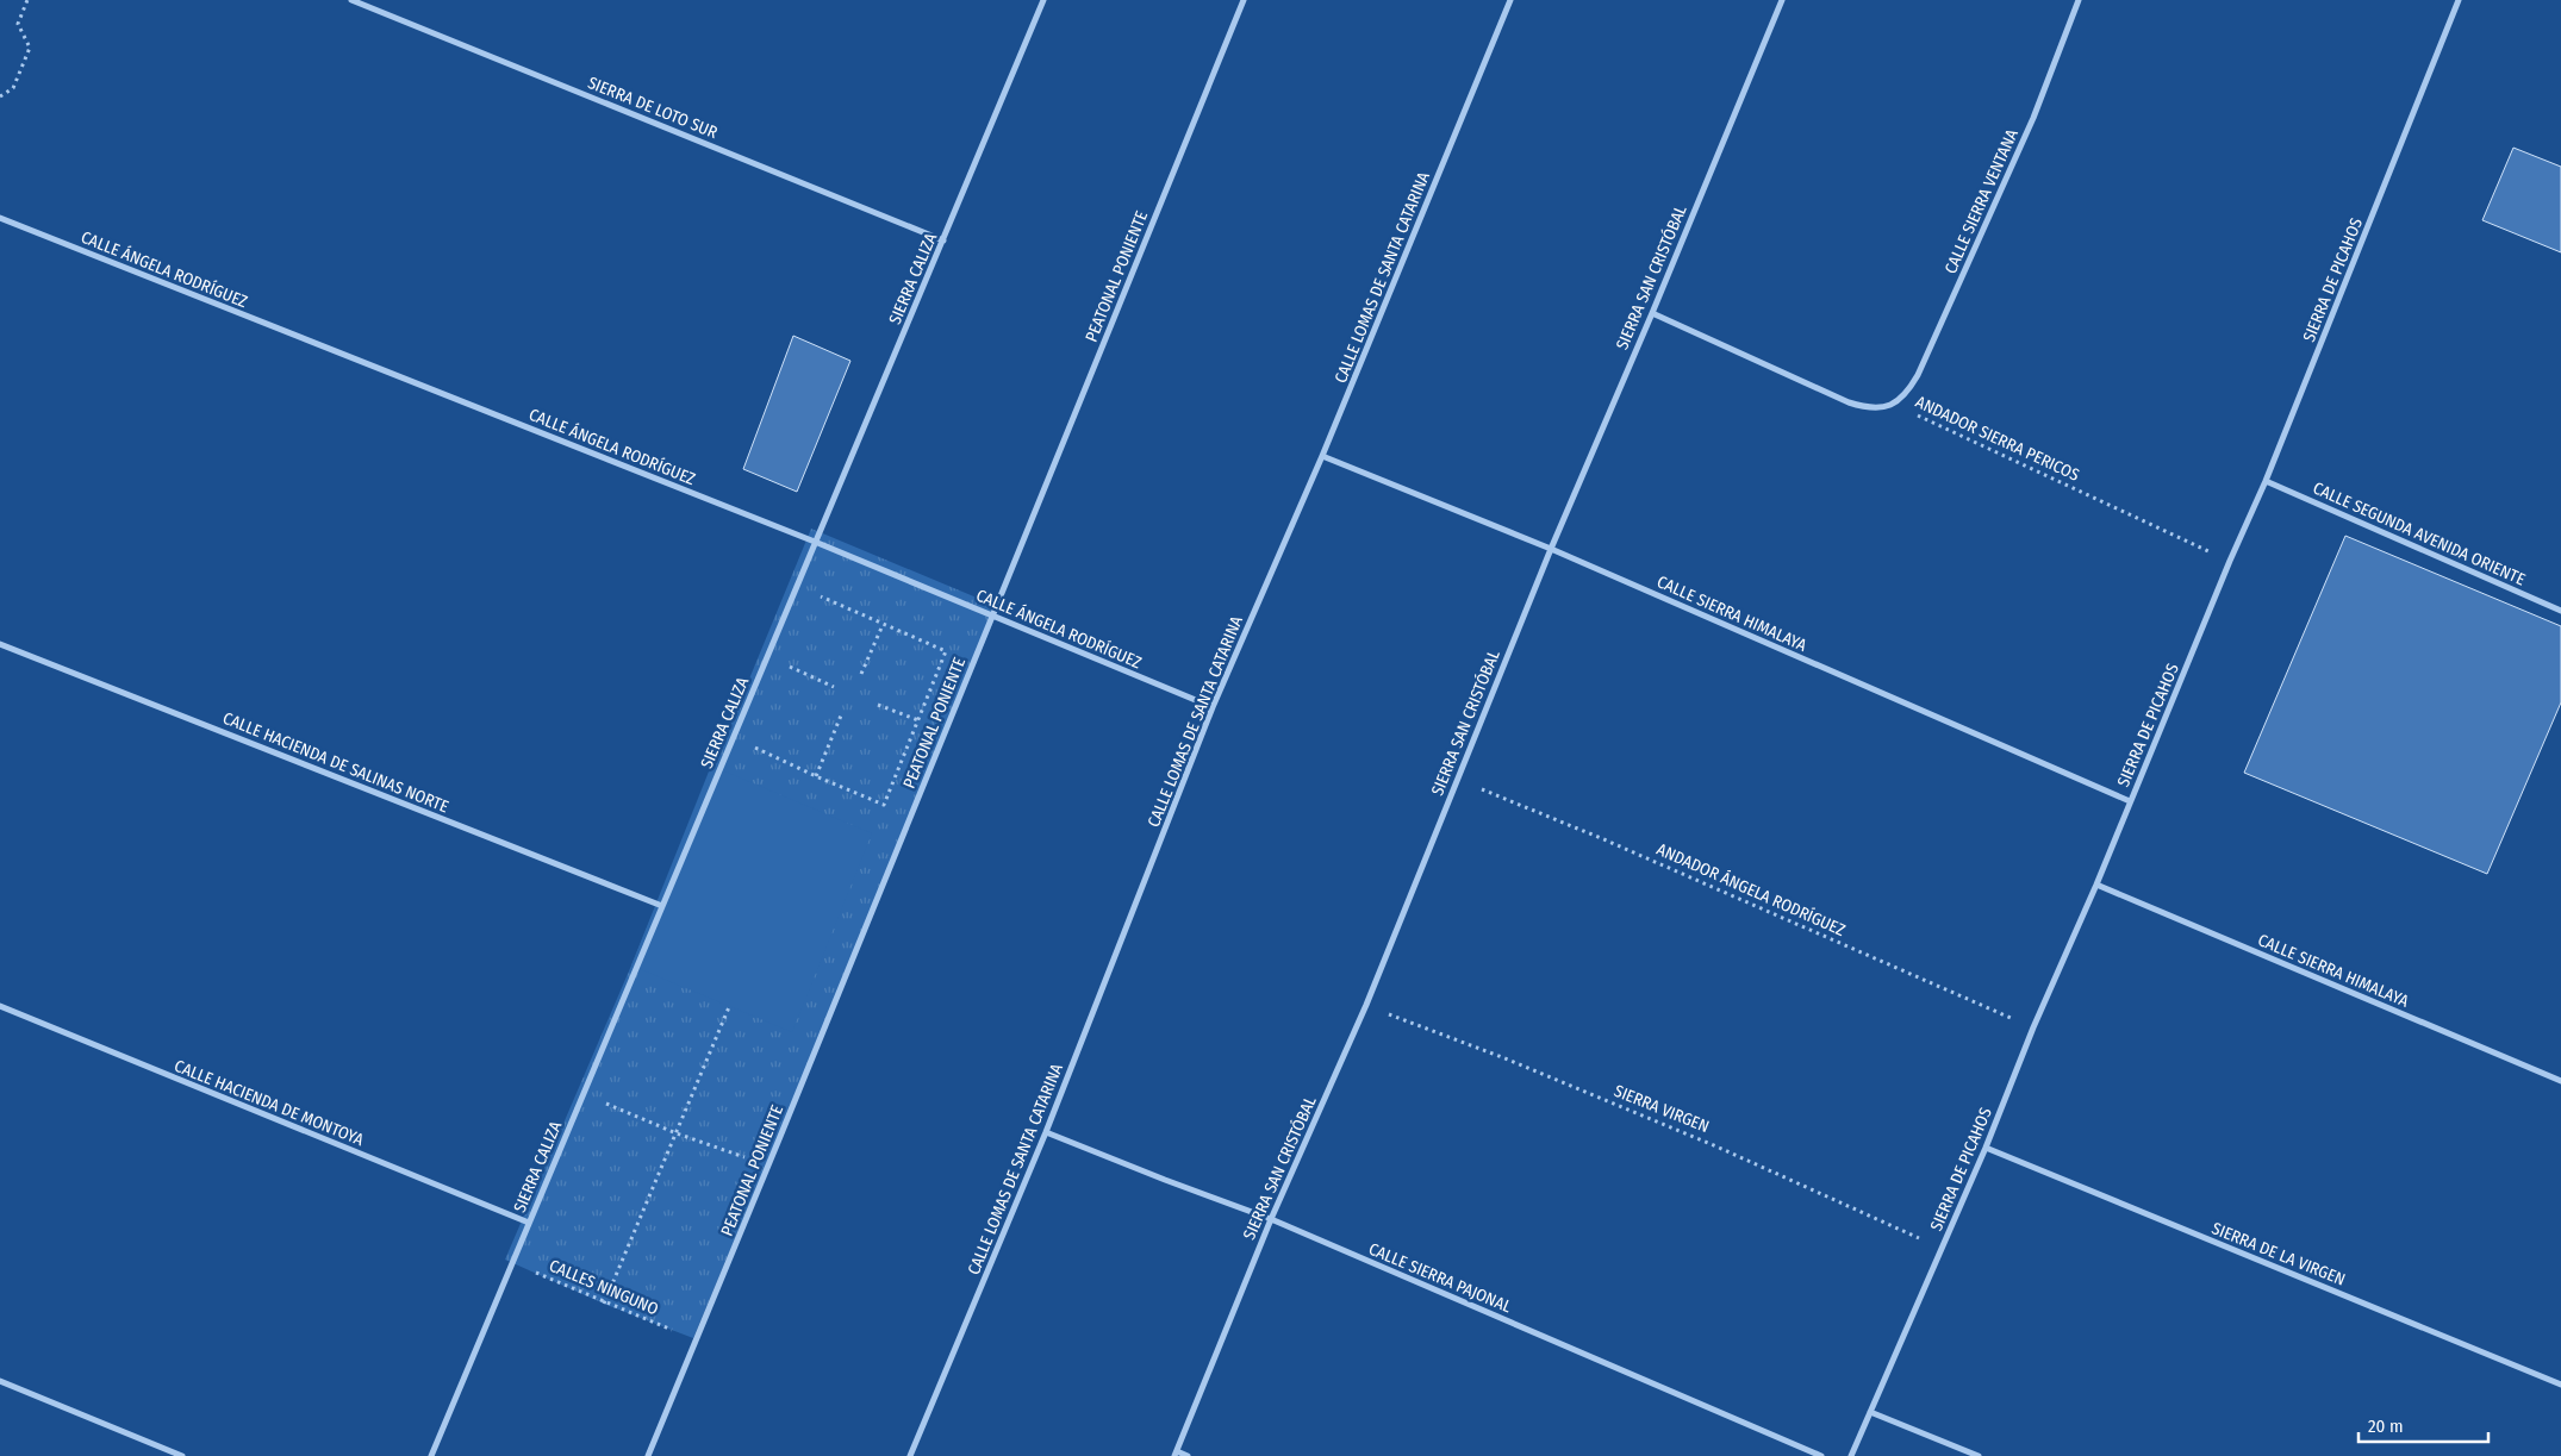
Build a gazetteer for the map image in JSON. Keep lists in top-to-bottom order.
{
  "streets": {
    "street": [
      "SIERRA DE LOTO SUR",
      "CALLE SIERRA VENTANA",
      "CALLE ÁNGELA RODRÍGUEZ",
      "PEATONAL PONIENTE",
      "CALLE LOMAS DE SANTA CATARINA",
      "SIERRA SAN CRISTÓBAL",
      "SIERRA CALIZA",
      "SIERRA DE PICAHOS",
      "ANDADOR SIERRA PERICOS",
      "CALLE SEGUNDA AVENIDA ORIENTE",
      "CALLE SIERRA HIMALAYA",
      "CALLE HACIENDA DE SALINAS NORTE",
      "CALLE HACIENDA DE MONTOYA",
      "SIERRA DE LA VIRGEN",
      "CALLE SIERRA PAJONAL"
    ],
    "path": ["ANDADOR ÁNGELA RODRÍGUEZ", "SIERRA VIRGEN", "CALLES NINGUNO"]
  },
  "crossings": [
    ["SIERRA DE LOTO SUR", "SIERRA CALIZA"],
    ["CALLE SIERRA VENTANA", "ANDADOR SIERRA PERICOS"],
    ["CALLE ÁNGELA RODRÍGUEZ", "PEATONAL PONIENTE"],
    ["CALLE ÁNGELA RODRÍGUEZ", "CALLE LOMAS DE SANTA CATARINA"],
    ["CALLE ÁNGELA RODRÍGUEZ", "SIERRA CALIZA"],
    ["CALLE LOMAS DE SANTA CATARINA", "CALLE SIERRA HIMALAYA"],
    ["CALLE LOMAS DE SANTA CATARINA", "CALLE SIERRA PAJONAL"],
    ["SIERRA SAN CRISTÓBAL", "ANDADOR SIERRA PERICOS"],
    ["SIERRA SAN CRISTÓBAL", "CALLE SIERRA HIMALAYA"],
    ["SIERRA SAN CRISTÓBAL", "ANDADOR ÁNGELA RODRÍGUEZ"],
    ["SIERRA SAN CRISTÓBAL", "SIERRA VIRGEN"],
    ["SIERRA SAN CRISTÓBAL", "CALLE SIERRA PAJONAL"],
    ["SIERRA CALIZA", "CALLE HACIENDA DE SALINAS NORTE"],
    ["SIERRA CALIZA", "CALLE HACIENDA DE MONTOYA"],
    ["SIERRA CALIZA", "CALLES NINGUNO"],
    ["SIERRA DE PICAHOS", "ANDADOR SIERRA PERICOS"],
    ["SIERRA DE PICAHOS", "CALLE SEGUNDA AVENIDA ORIENTE"],
    ["SIERRA DE PICAHOS", "CALLE SIERRA HIMALAYA"],
    ["SIERRA DE PICAHOS", "ANDADOR ÁNGELA RODRÍGUEZ"],
    ["SIERRA DE PICAHOS", "SIERRA VIRGEN"],
    ["SIERRA DE PICAHOS", "SIERRA DE LA VIRGEN"]
  ],
  "scale_bar": "20 m"
}
